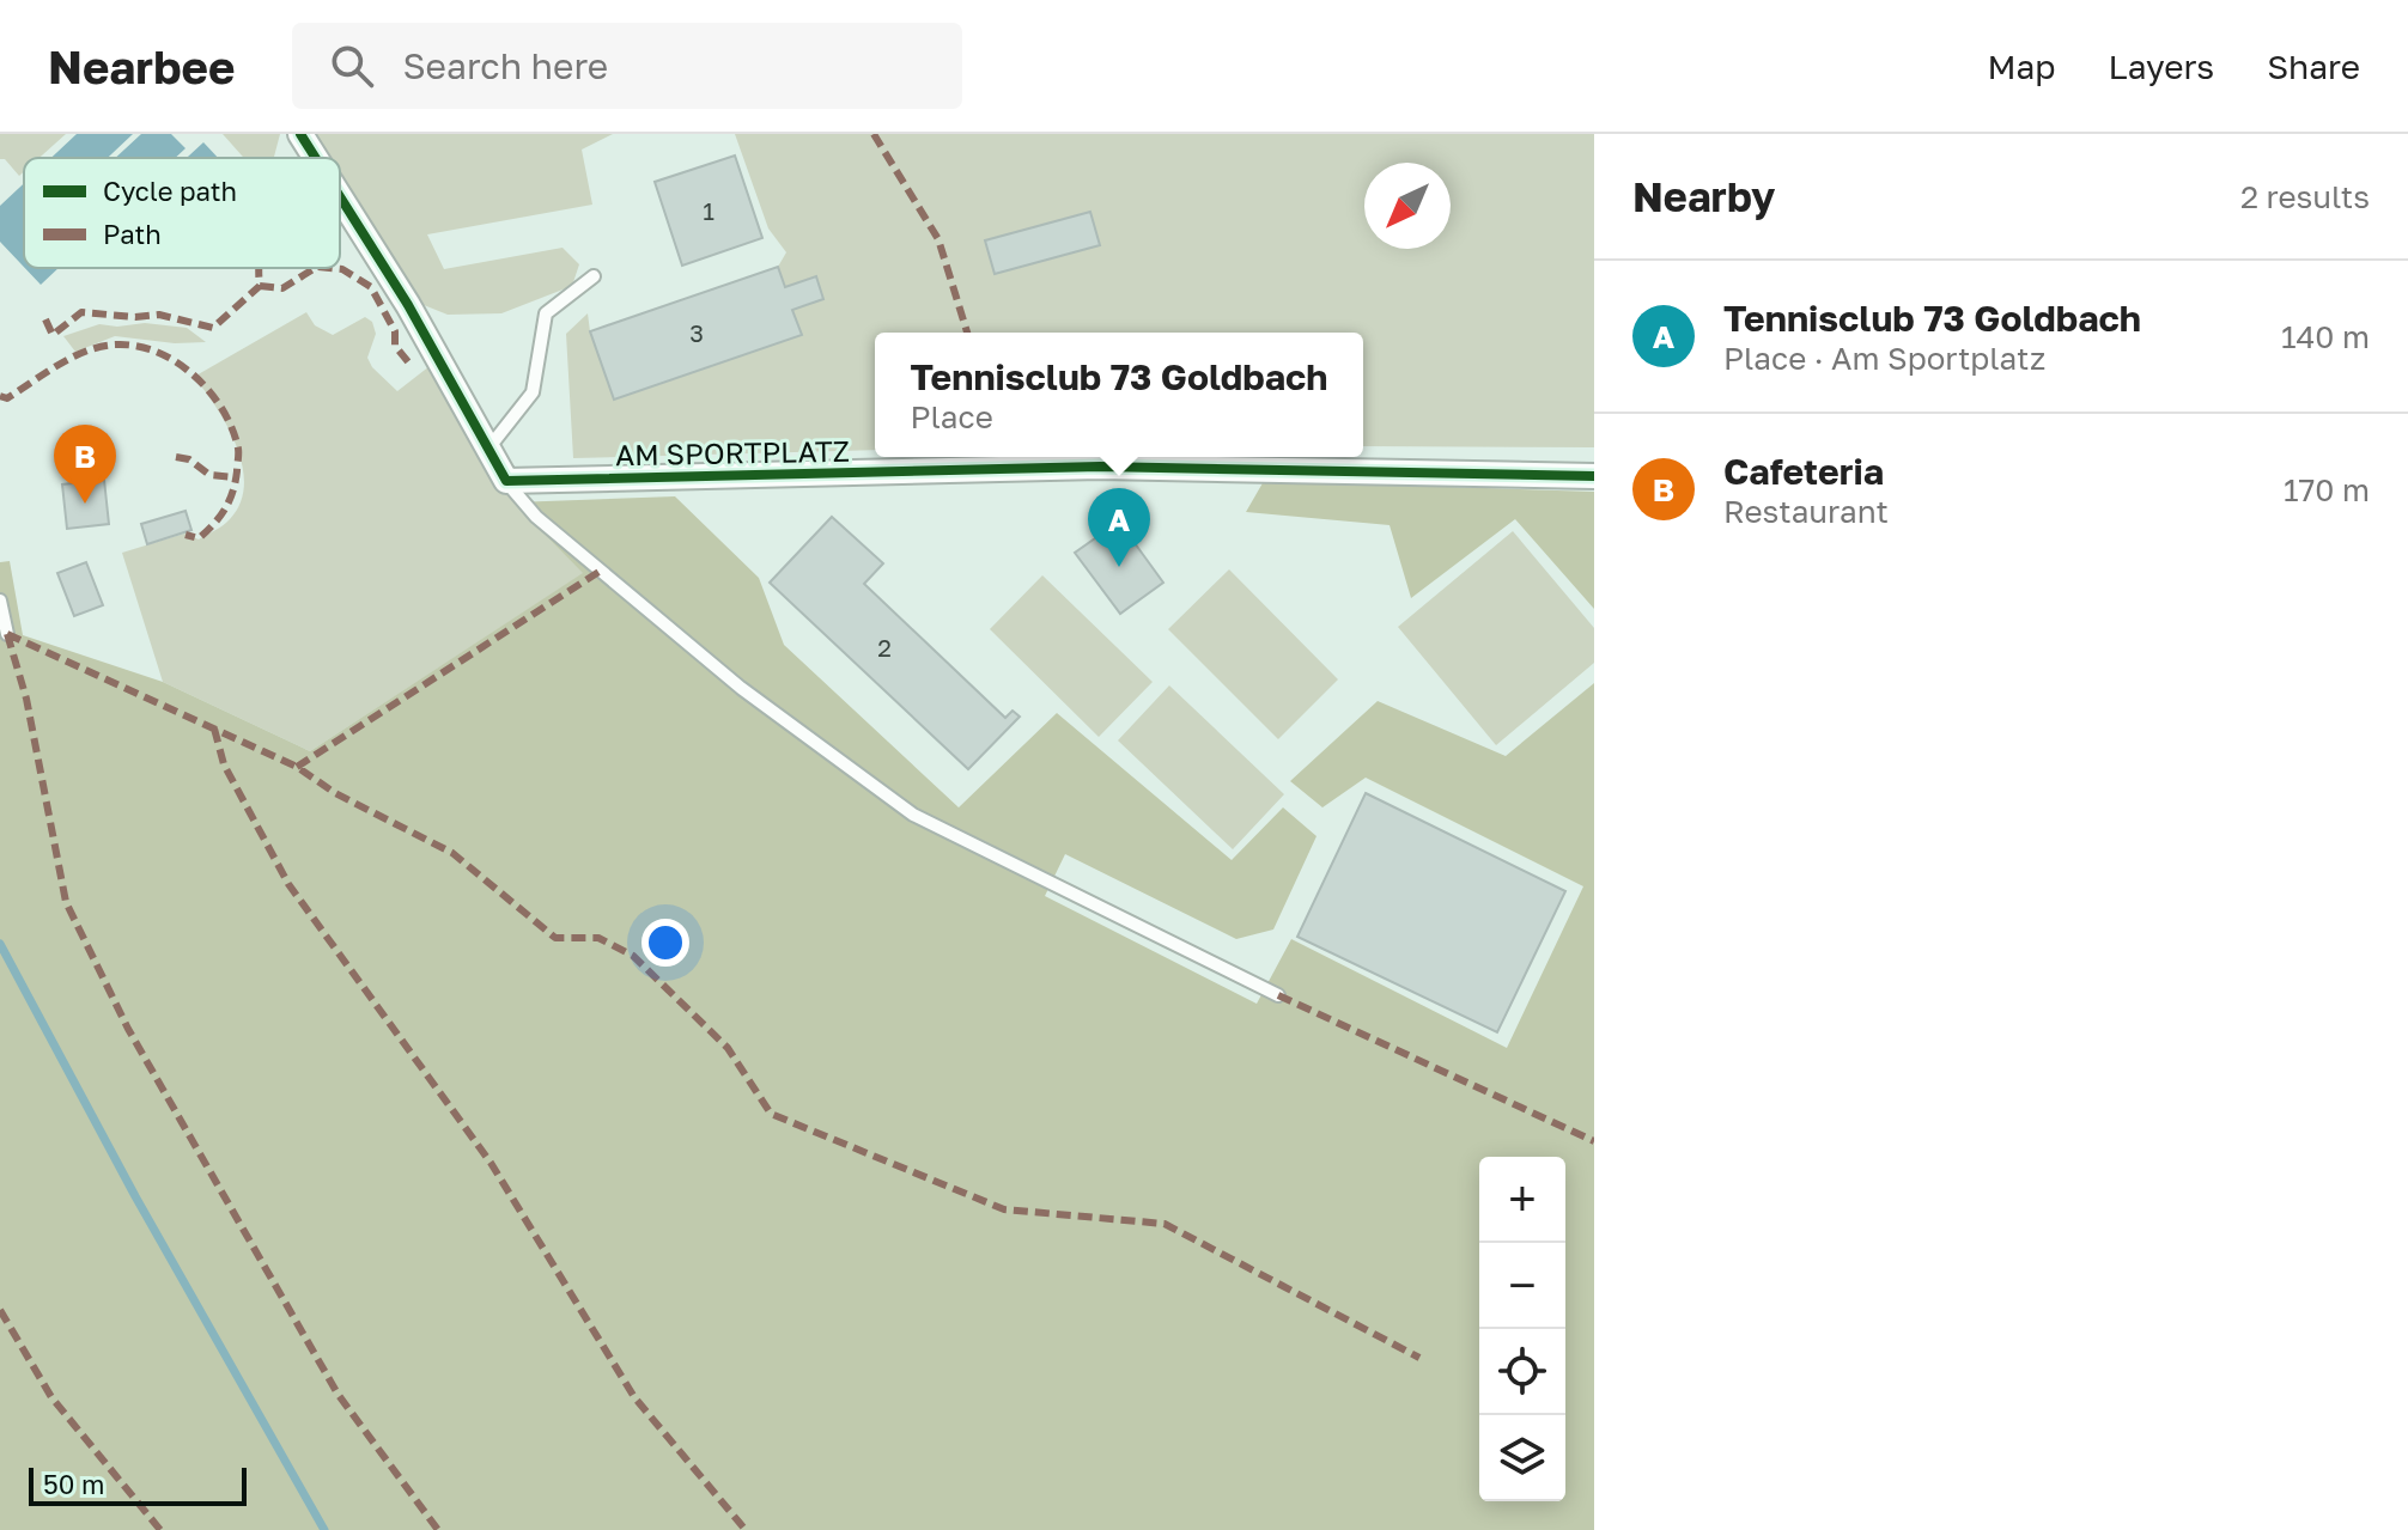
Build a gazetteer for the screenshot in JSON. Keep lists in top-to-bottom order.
{
  "streets": {
    "street": ["AM SPORTPLATZ"]
  },
  "house_numbers": ["1", "3", "2"],
  "legend": ["Cycle path", "Path"],
  "scale_bar": "50 m",
  "north": "bottom left",
  "page": {
    "header": "Nearbee",
    "search": "Search here",
    "nav": ["Map", "Layers", "Share"],
    "heading": ["Nearby", "2 results"],
    "list": [
      {
        "mark": "A",
        "name": "Tennisclub 73 Goldbach",
        "note": "Place · Am Sportplatz",
        "value": "140 m"
      },
      {
        "mark": "B",
        "name": "Cafeteria",
        "note": "Restaurant",
        "value": "170 m"
      }
    ],
    "popup": ["Tennisclub 73 Goldbach", "Place"],
    "pins": ["B", "A"],
    "map_buttons": ["+", "−"],
    "scale": "50 m"
  }
}
